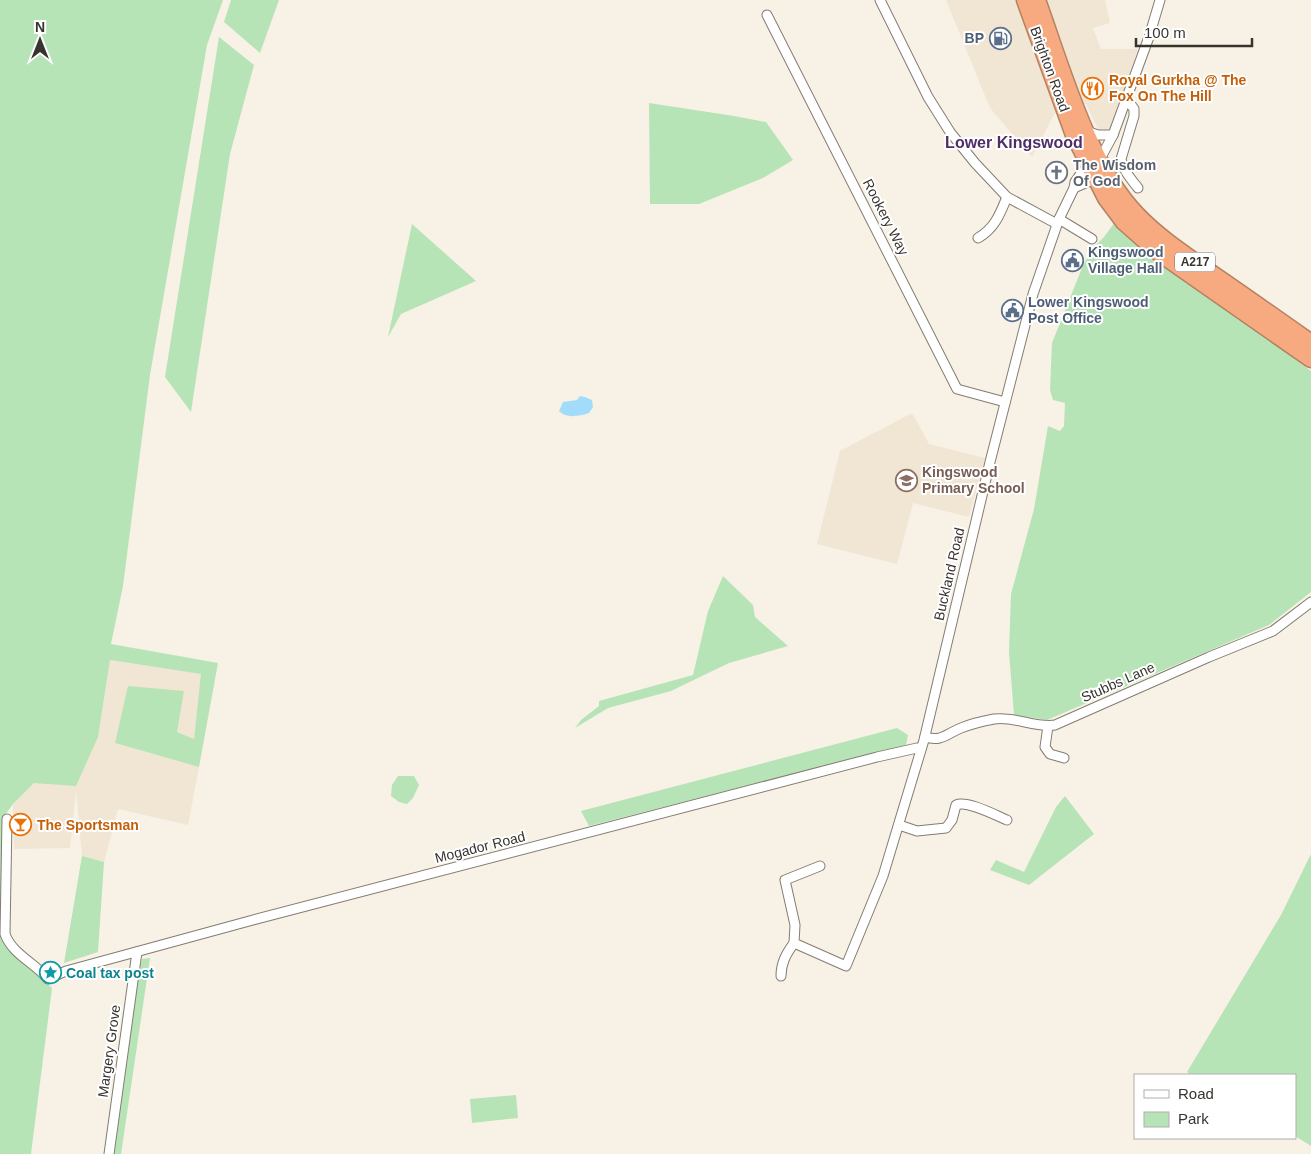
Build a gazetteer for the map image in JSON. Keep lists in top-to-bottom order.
{
  "streets": {
    "highway": ["Brighton Road", "A217"],
    "street": [
      "Rookery Way",
      "Buckland Road",
      "Stubbs Lane",
      "Mogador Road",
      "Margery Grove"
    ]
  },
  "crossings": [
    ["Brighton Road", "Buckland Road"],
    ["Rookery Way", "Buckland Road"],
    ["Buckland Road", "Mogador Road"],
    ["Mogador Road", "Margery Grove"]
  ],
  "districts": ["Lower Kingswood"],
  "places": {
    "fuel station": ["BP"],
    "restaurant": ["Royal Gurkha @ The Fox On The Hill"],
    "church": ["The Wisdom Of God"],
    "public building": ["Kingswood Village Hall", "Lower Kingswood Post Office"],
    "school or university": ["Kingswood Primary School"],
    "bar": ["The Sportsman"],
    "place": ["Coal tax post"]
  },
  "legend": ["Road", "Park"],
  "scale_bar": "100 m",
  "north": "top"
}
